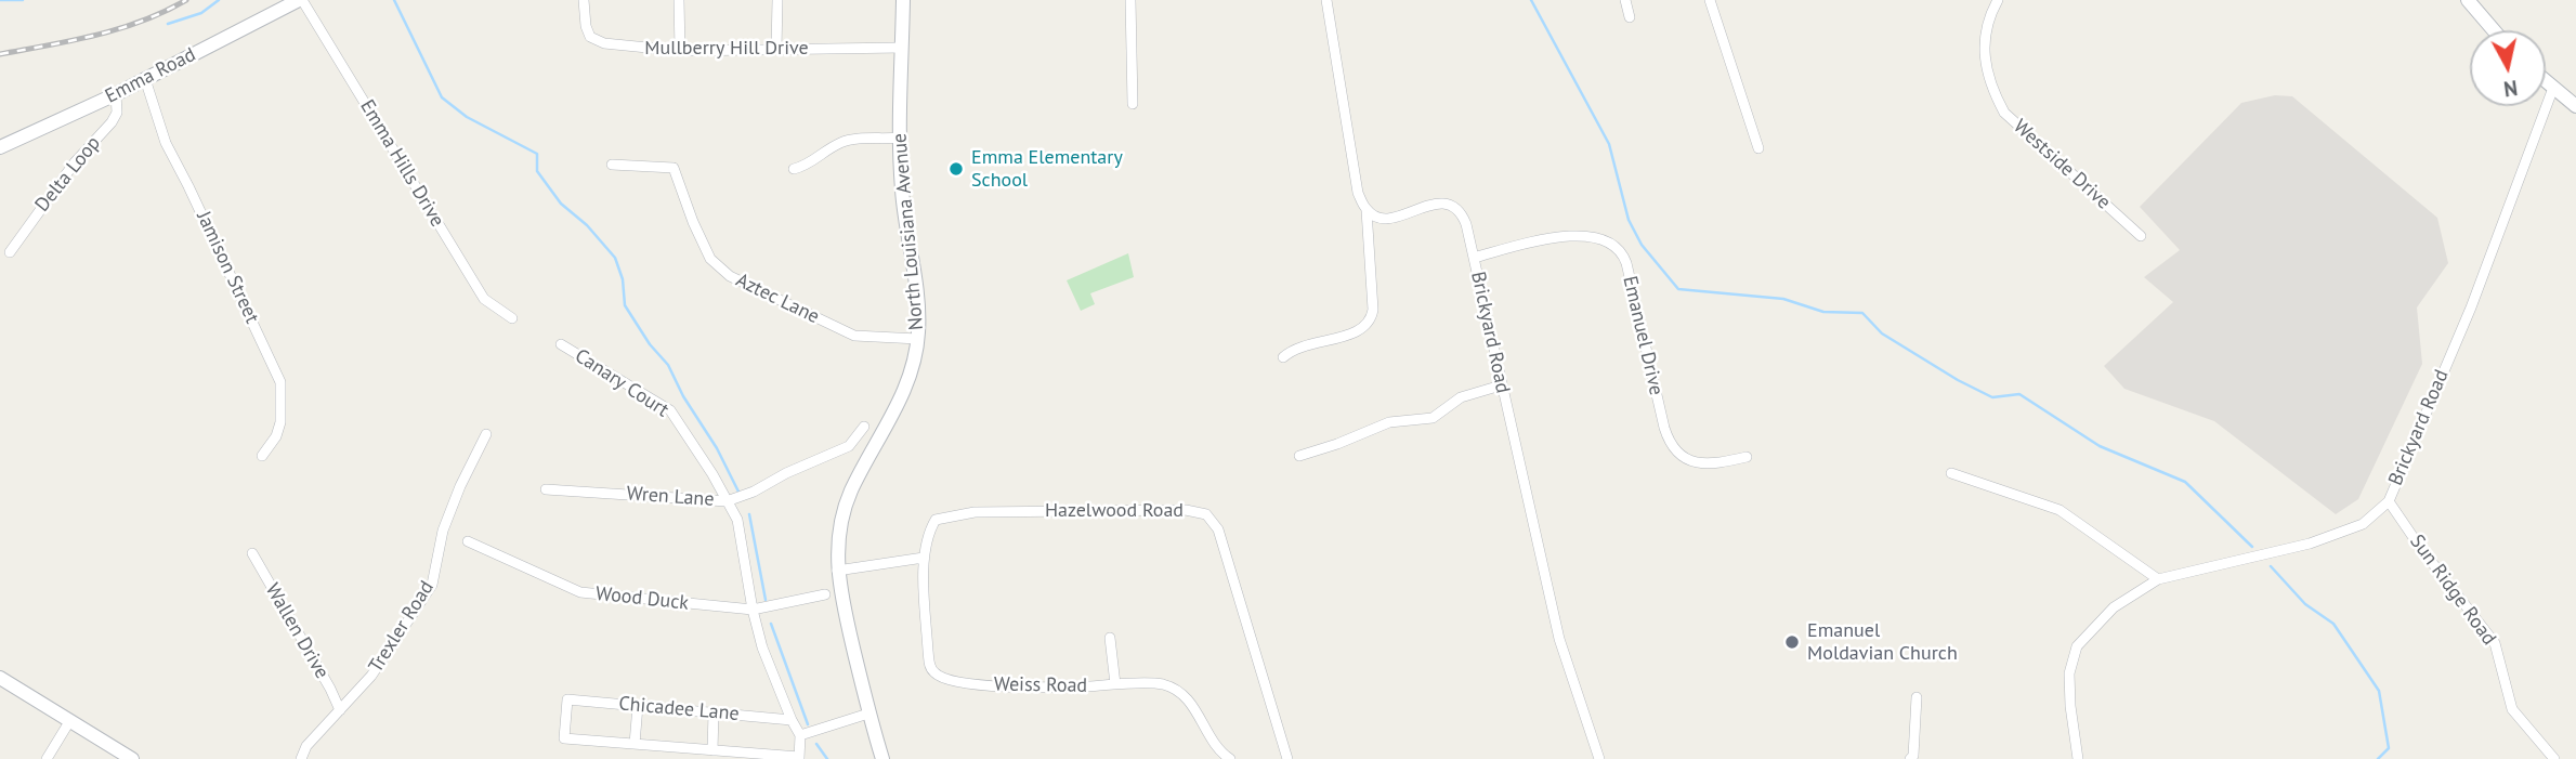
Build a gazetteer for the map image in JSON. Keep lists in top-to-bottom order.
{
  "streets": {
    "street": [
      "Mullberry Hill Drive",
      "Emma Road",
      "Emma Hills Drive",
      "Westside Drive",
      "Delta Loop",
      "North Louisiana Avenue",
      "Jamison Street",
      "Aztec Lane",
      "Brickyard Road",
      "Emanuel Drive",
      "Canary Court",
      "Wren Lane",
      "Hazelwood Road",
      "Sun Ridge Road",
      "Wood Duck",
      "Trexler Road",
      "Wallen Drive",
      "Weiss Road",
      "Chicadee Lane"
    ]
  },
  "crossings": [
    ["Mullberry Hill Drive", "North Louisiana Avenue"],
    ["Emma Road", "Emma Hills Drive"],
    ["Emma Road", "Delta Loop"],
    ["Emma Road", "Jamison Street"],
    ["North Louisiana Avenue", "Aztec Lane"],
    ["Brickyard Road", "Emanuel Drive"],
    ["Brickyard Road", "Sun Ridge Road"],
    ["Canary Court", "Wren Lane"],
    ["Canary Court", "Wood Duck"],
    ["Canary Court", "Chicadee Lane"],
    ["Hazelwood Road", "Weiss Road"],
    ["Trexler Road", "Wallen Drive"]
  ],
  "places": ["Emma Elementary School", "Emanuel Moldavian Church"],
  "north": "bottom"
}
